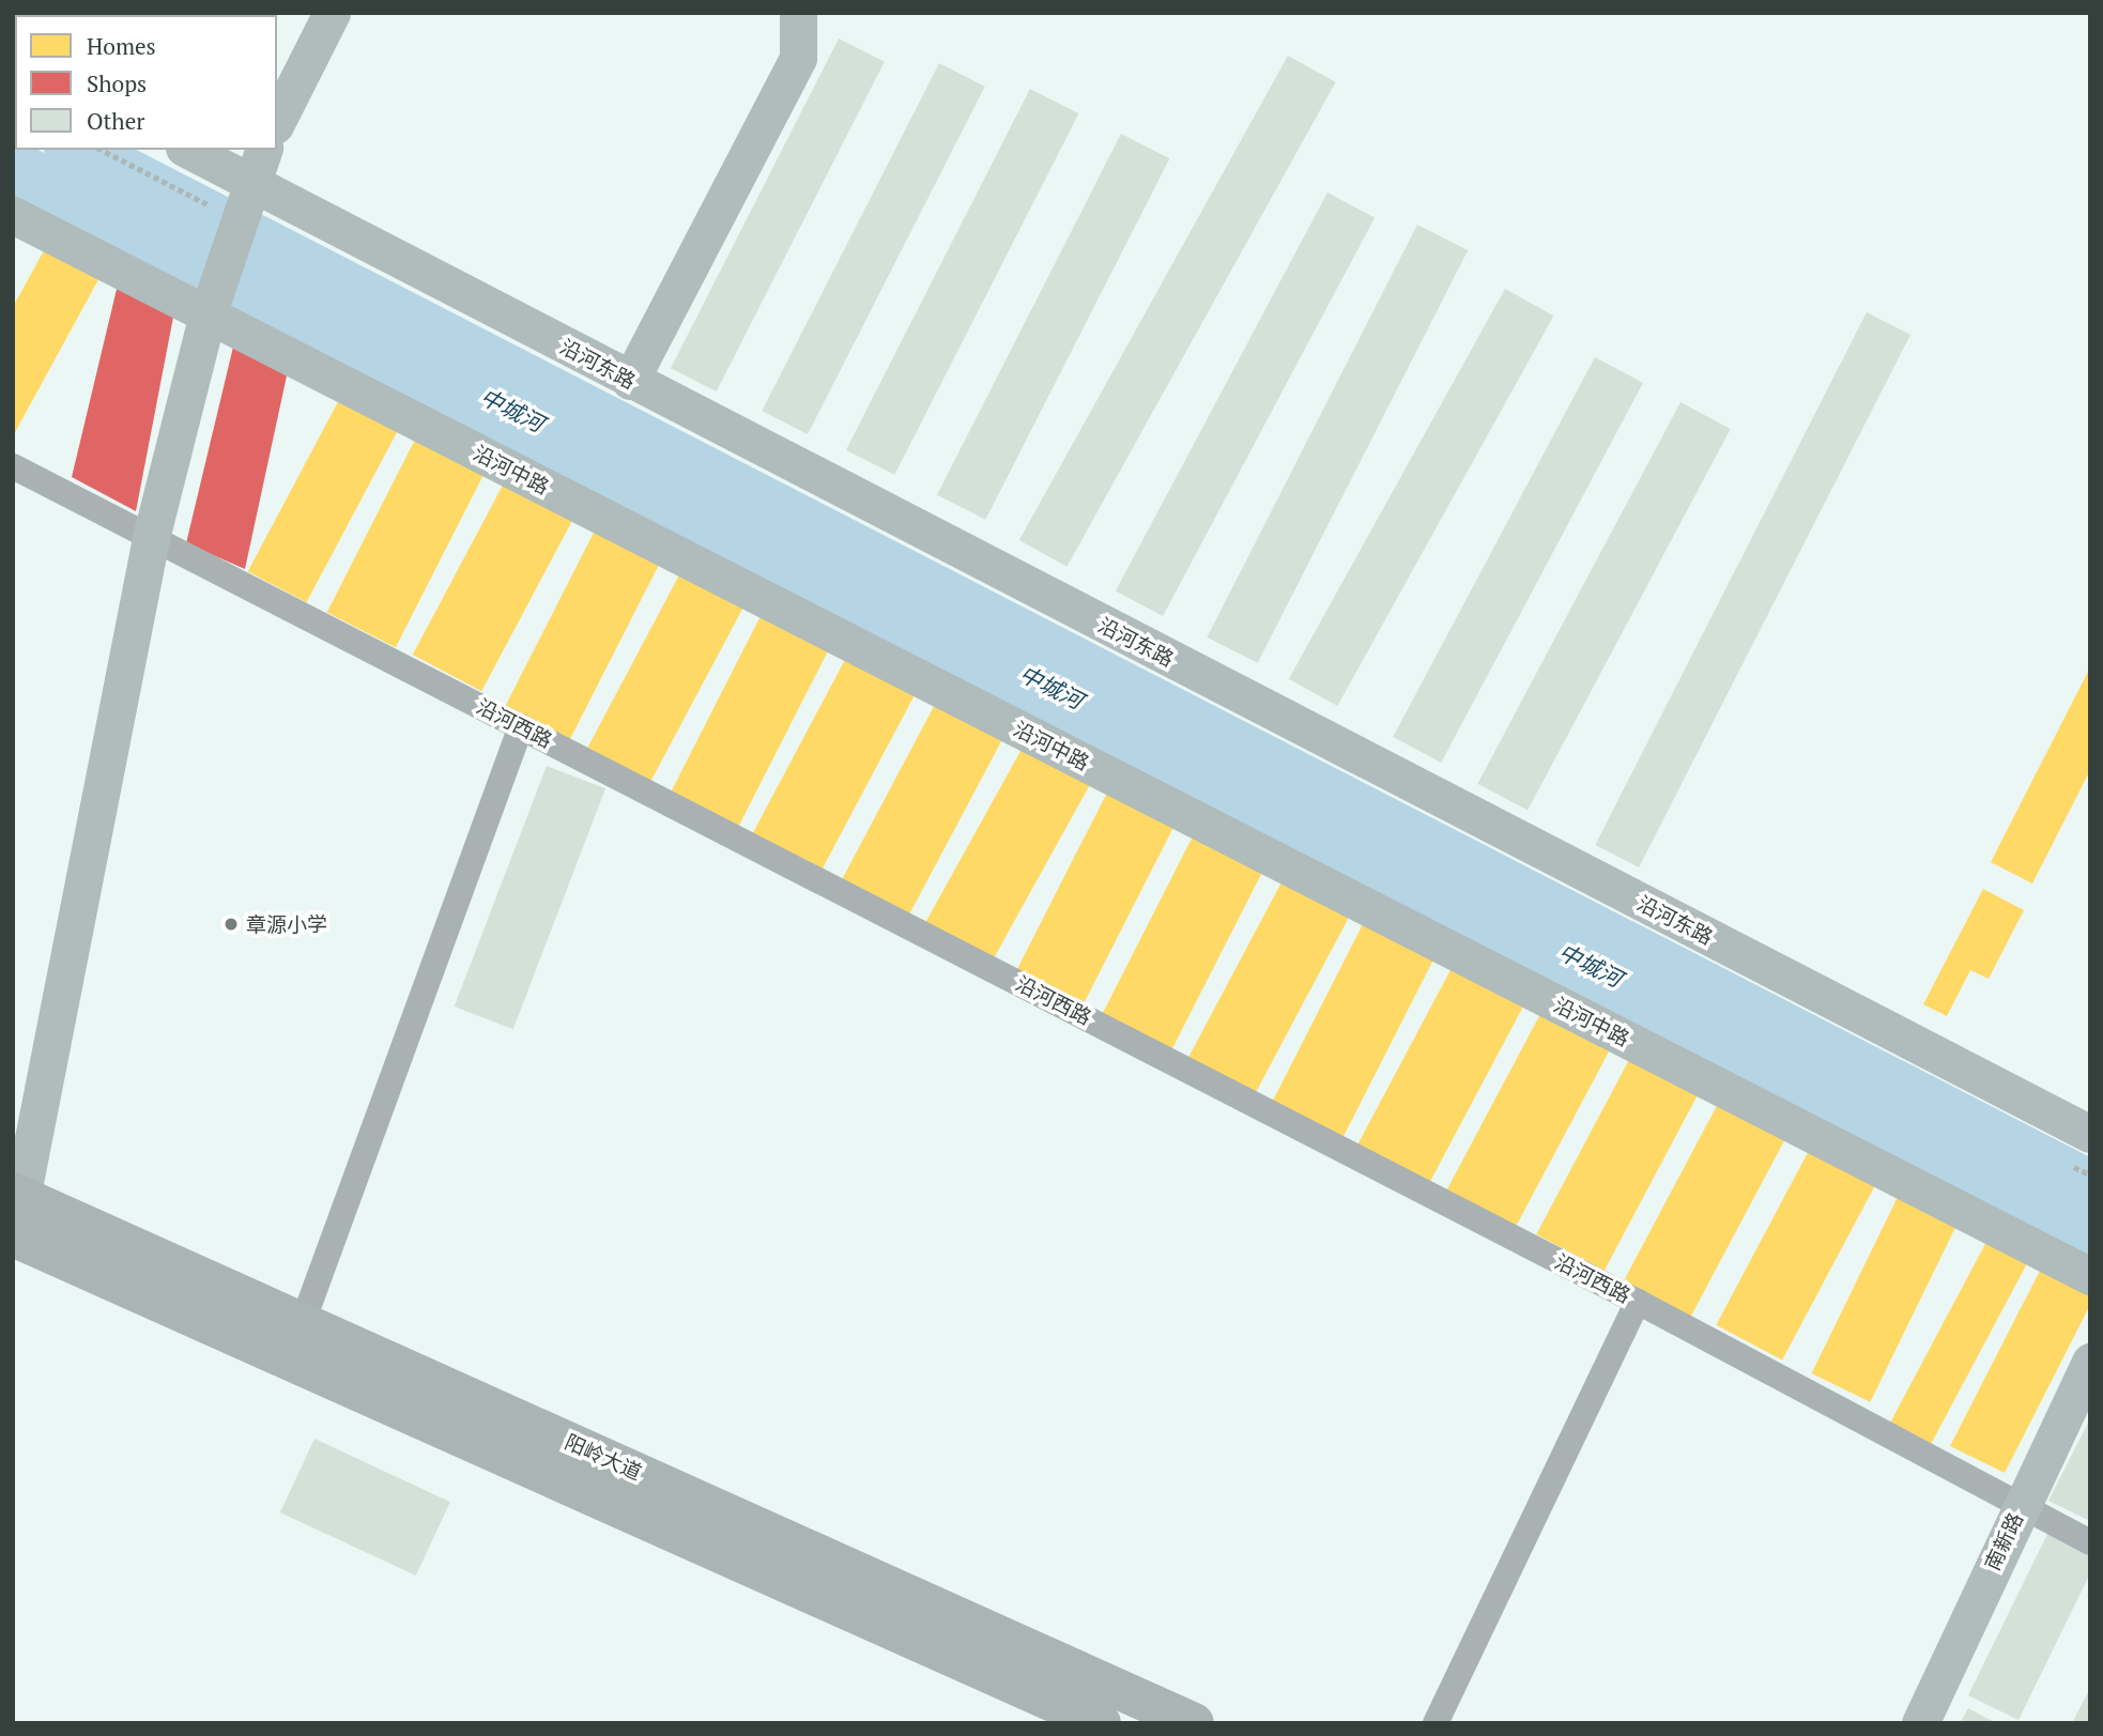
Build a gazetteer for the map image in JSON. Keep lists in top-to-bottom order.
{
  "streets": {
    "main road": ["阳岭大道"],
    "street": [
      "沿河东路",
      "沿河中路",
      "沿河西路",
      "南新路"
    ]
  },
  "crossings": [
    ["沿河西路", "南新路"]
  ],
  "water": ["中城河"],
  "places": ["章源小学"],
  "legend": ["Homes", "Shops", "Other"]
}
